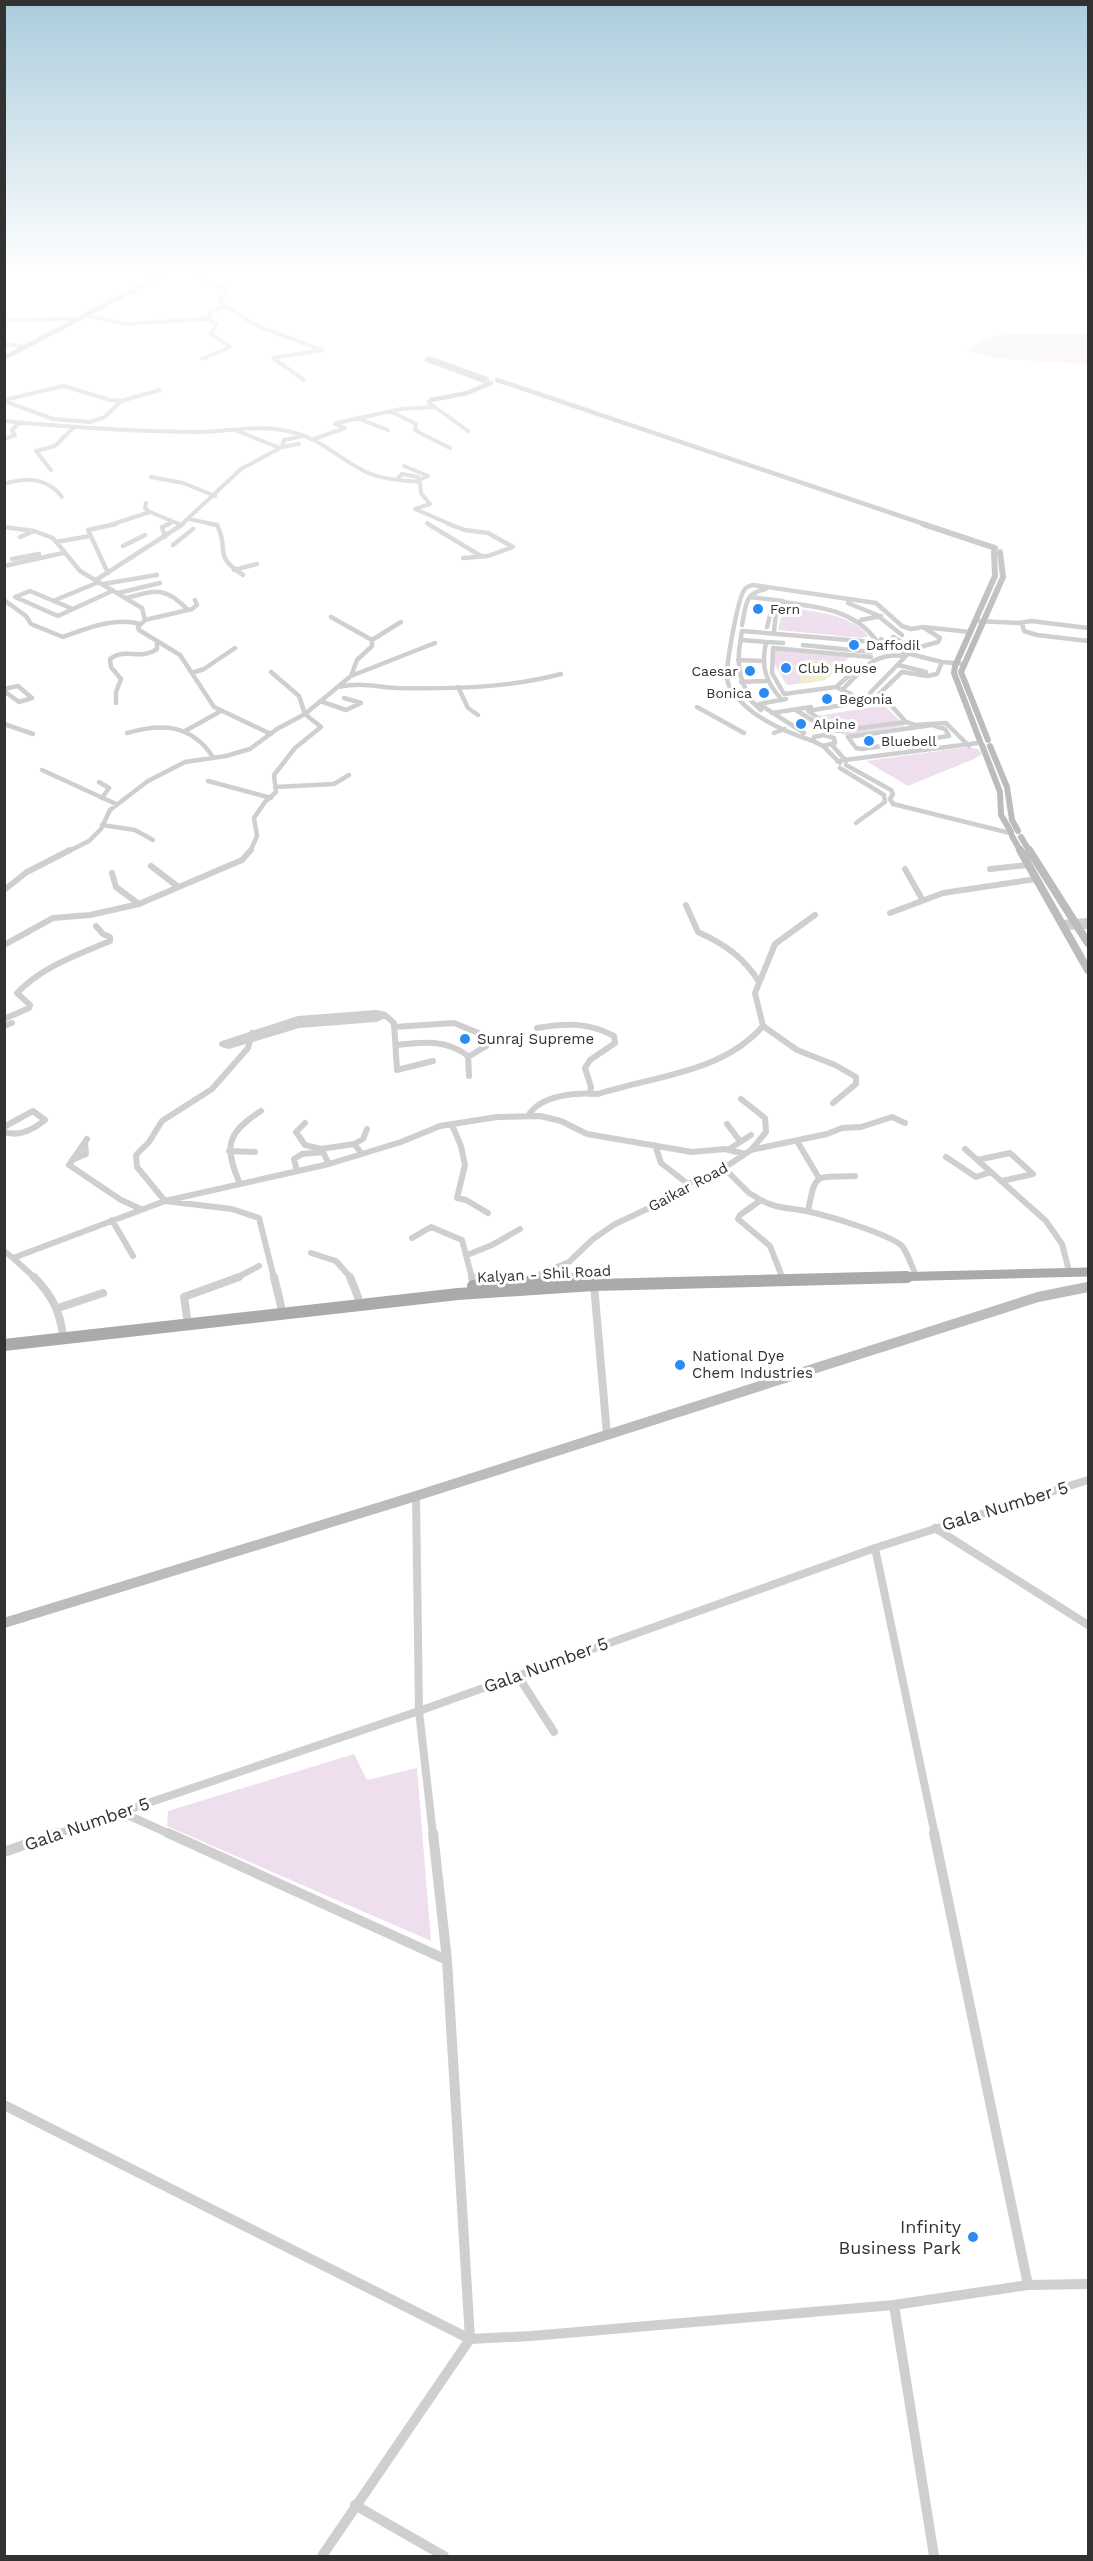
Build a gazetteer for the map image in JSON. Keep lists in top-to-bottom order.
{
  "streets": {
    "main road": ["Kalyan - Shil Road"],
    "street": ["Gaikar Road", "Gala Number 5"]
  },
  "crossings": [
    ["Gaikar Road", "Kalyan - Shil Road"]
  ],
  "places": [
    "Fern",
    "Daffodil",
    "Club House",
    "Caesar",
    "Bonica",
    "Begonia",
    "Alpine",
    "Bluebell",
    "Sunraj Supreme",
    "National Dye Chem Industries",
    "Infinity Business Park"
  ]
}
